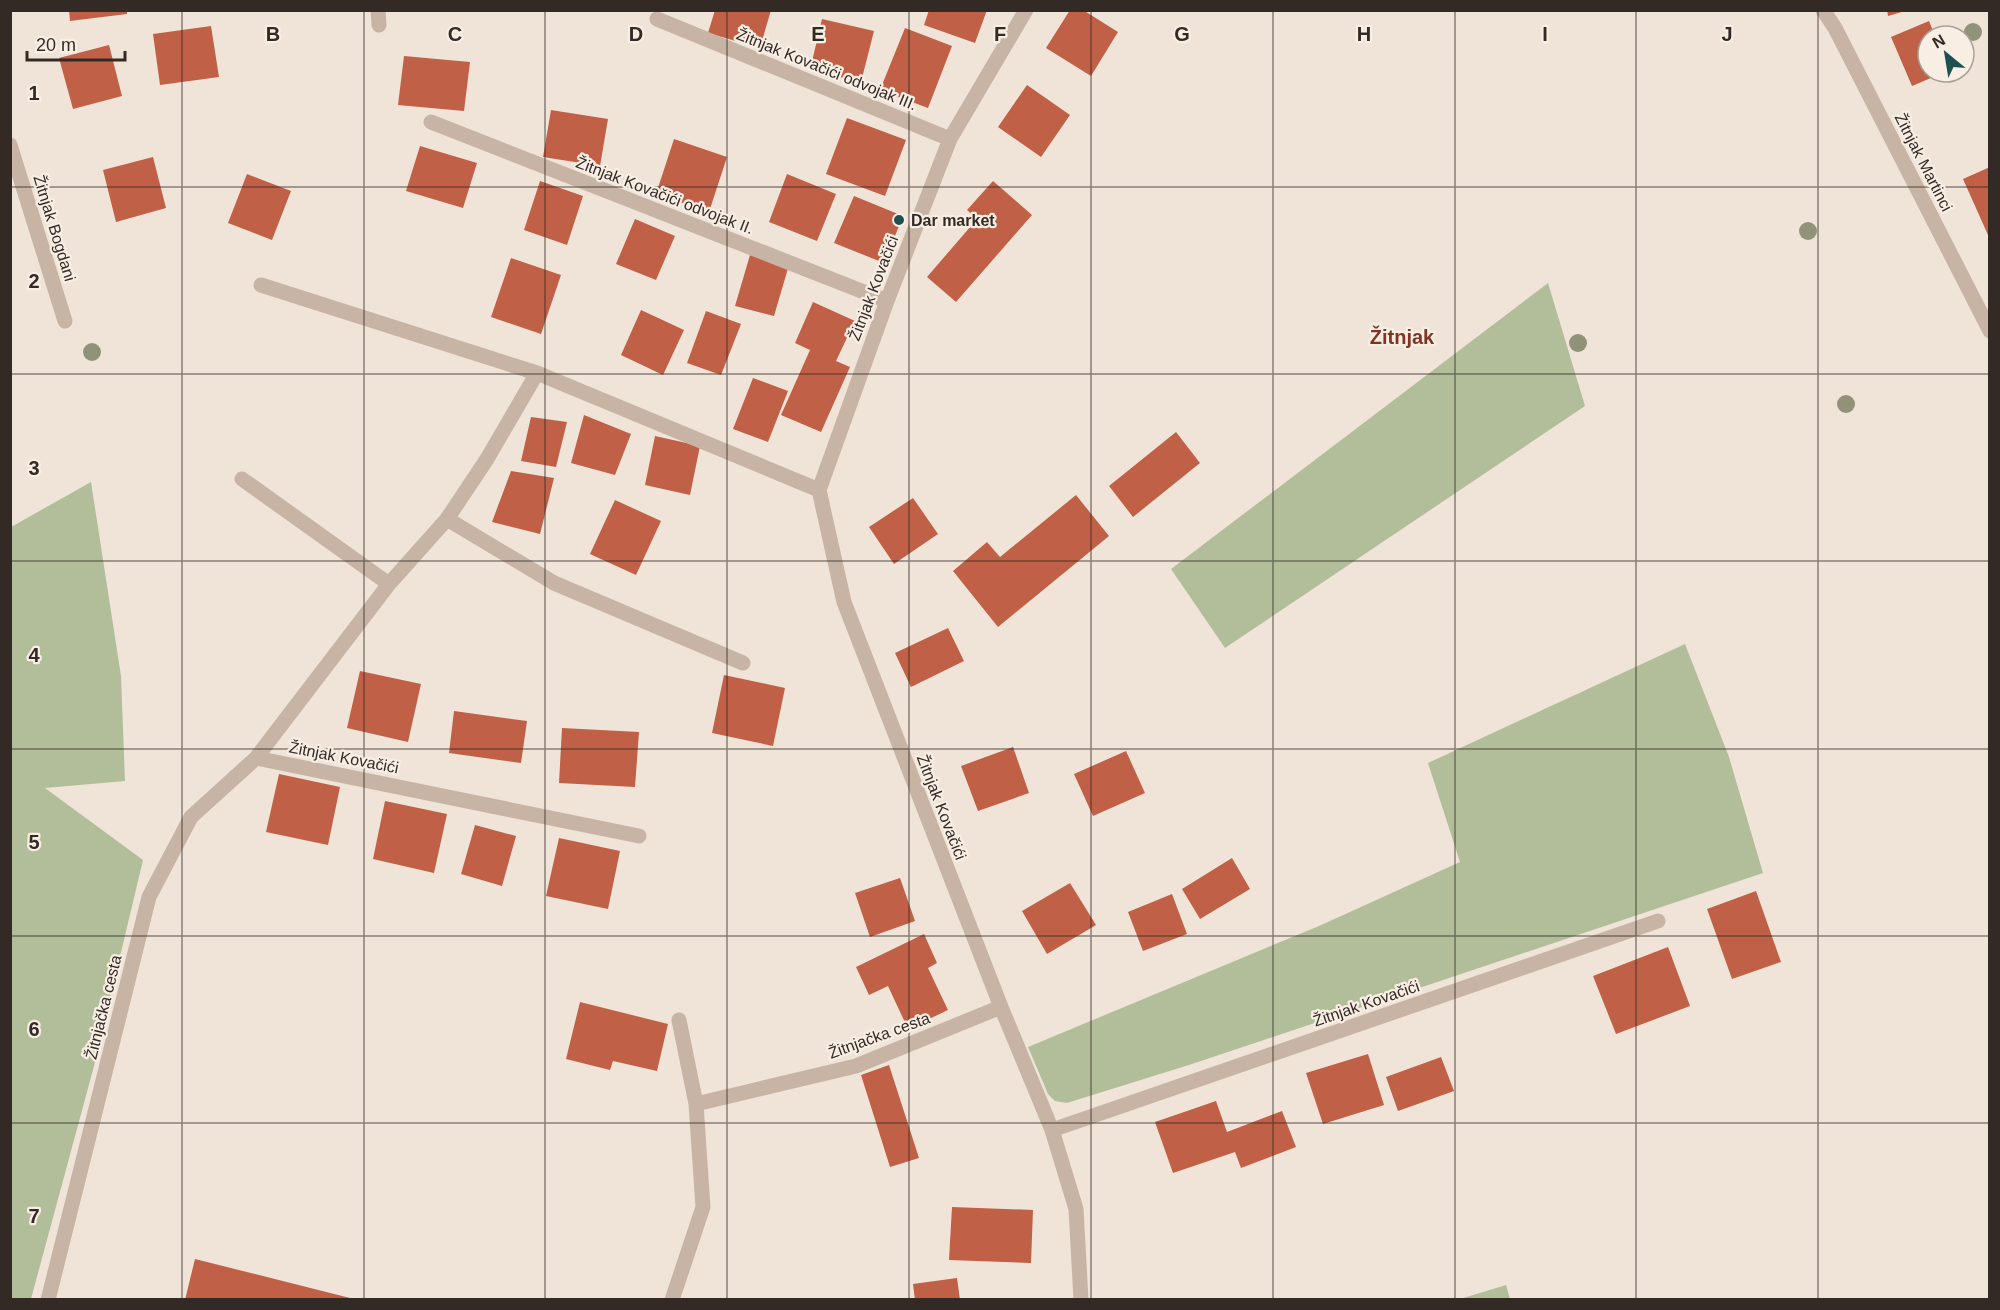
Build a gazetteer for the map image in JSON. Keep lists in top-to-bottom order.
{
  "streets": {
    "street": [
      "Žitnjak Kovačići odvojak III.",
      "Žitnjak Martinci",
      "Žitnjak Kovačići odvojak II.",
      "Žitnjak Bogdani",
      "Žitnjak Kovačići",
      "Žitnjačka cesta"
    ]
  },
  "crossings": [
    ["Žitnjak Kovačići odvojak III.", "Žitnjak Kovačići"],
    ["Žitnjak Kovačići odvojak II.", "Žitnjak Kovačići"],
    ["Žitnjak Kovačići", "Žitnjačka cesta"]
  ],
  "districts": ["Žitnjak"],
  "places": ["Dar market"],
  "scale_bar": "20 m",
  "north": "top left",
  "grid": {
    "columns": [
      "B",
      "C",
      "D",
      "E",
      "F",
      "G",
      "H",
      "I",
      "J"
    ],
    "rows": [
      "1",
      "2",
      "3",
      "4",
      "5",
      "6",
      "7"
    ]
  }
}
